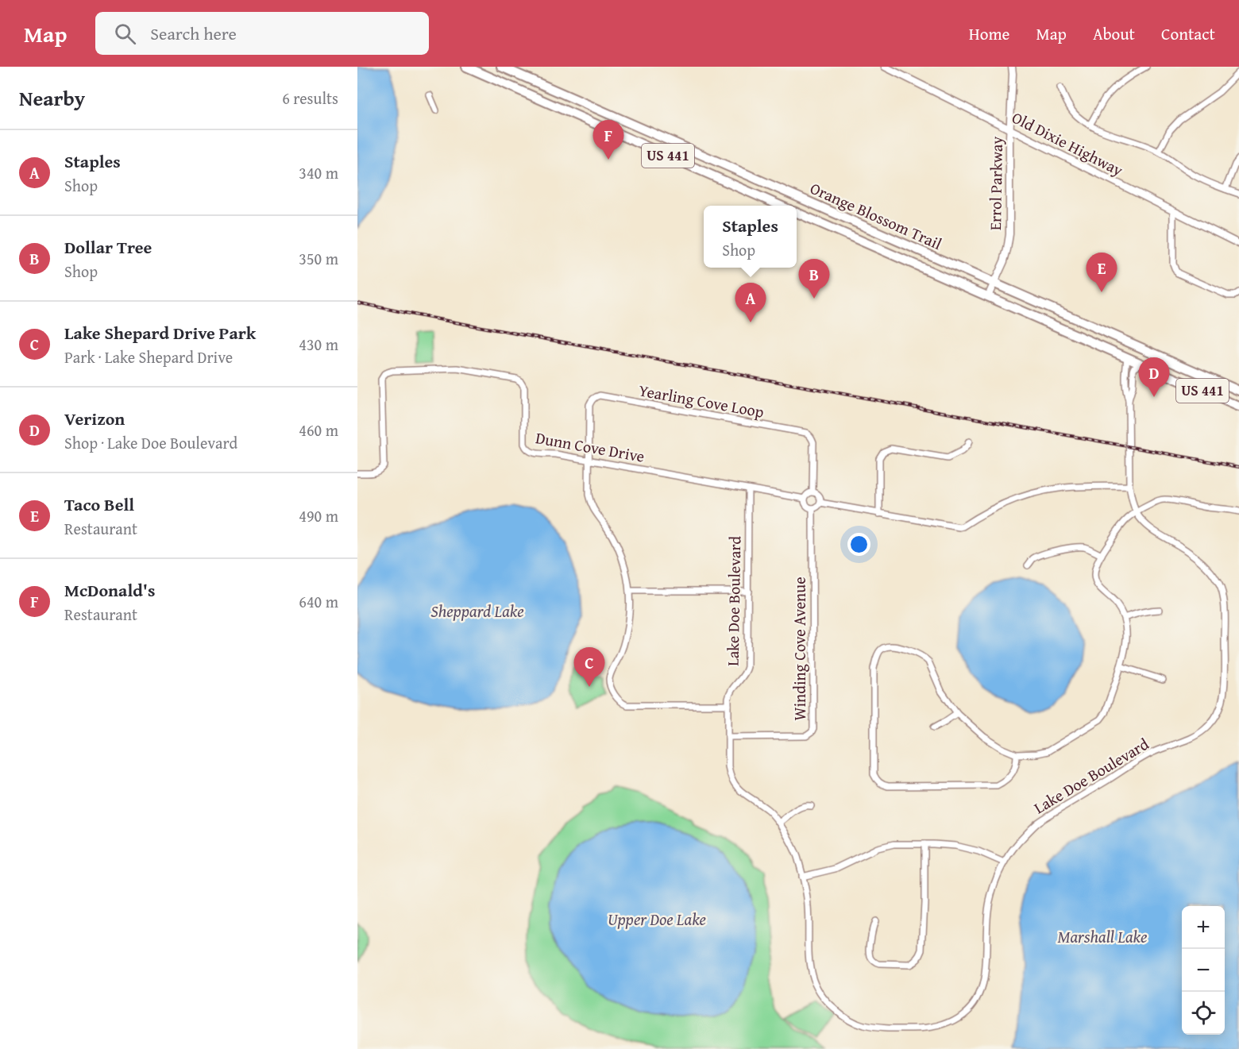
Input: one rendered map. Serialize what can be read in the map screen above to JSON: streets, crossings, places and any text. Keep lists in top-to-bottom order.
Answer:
{
  "streets": {
    "main road": ["US 441", "Orange Blossom Trail"],
    "street": [
      "Old Dixie Highway",
      "Errol Parkway",
      "Yearling Cove Loop",
      "Dunn Cove Drive",
      "Lake Doe Boulevard",
      "Winding Cove Avenue"
    ]
  },
  "crossings": [
    ["Old Dixie Highway", "Errol Parkway"],
    ["Errol Parkway", "Orange Blossom Trail"],
    ["Orange Blossom Trail", "Lake Doe Boulevard"],
    ["Yearling Cove Loop", "Dunn Cove Drive"],
    ["Yearling Cove Loop", "Winding Cove Avenue"],
    ["Dunn Cove Drive", "Lake Doe Boulevard"],
    ["Dunn Cove Drive", "Winding Cove Avenue"],
    ["Lake Doe Boulevard", "Winding Cove Avenue"]
  ],
  "water": ["Sheppard Lake", "Upper Doe Lake", "Marshall Lake"],
  "page": {
    "header": "Map",
    "search": "Search here",
    "nav": [
      "Home",
      "Map",
      "About",
      "Contact"
    ],
    "heading": ["Nearby", "6 results"],
    "pins": [
      "F",
      "E",
      "B",
      "A",
      "D",
      "C"
    ],
    "list": [
      {
        "mark": "A",
        "name": "Staples",
        "note": "Shop",
        "value": "340 m"
      },
      {
        "mark": "B",
        "name": "Dollar Tree",
        "note": "Shop",
        "value": "350 m"
      },
      {
        "mark": "C",
        "name": "Lake Shepard Drive Park",
        "note": "Park · Lake Shepard Drive",
        "value": "430 m"
      },
      {
        "mark": "D",
        "name": "Verizon",
        "note": "Shop · Lake Doe Boulevard",
        "value": "460 m"
      },
      {
        "mark": "E",
        "name": "Taco Bell",
        "note": "Restaurant",
        "value": "490 m"
      },
      {
        "mark": "F",
        "name": "McDonald's",
        "note": "Restaurant",
        "value": "640 m"
      }
    ],
    "popup": ["Staples", "Shop"],
    "map_buttons": ["+", "−"]
  }
}
